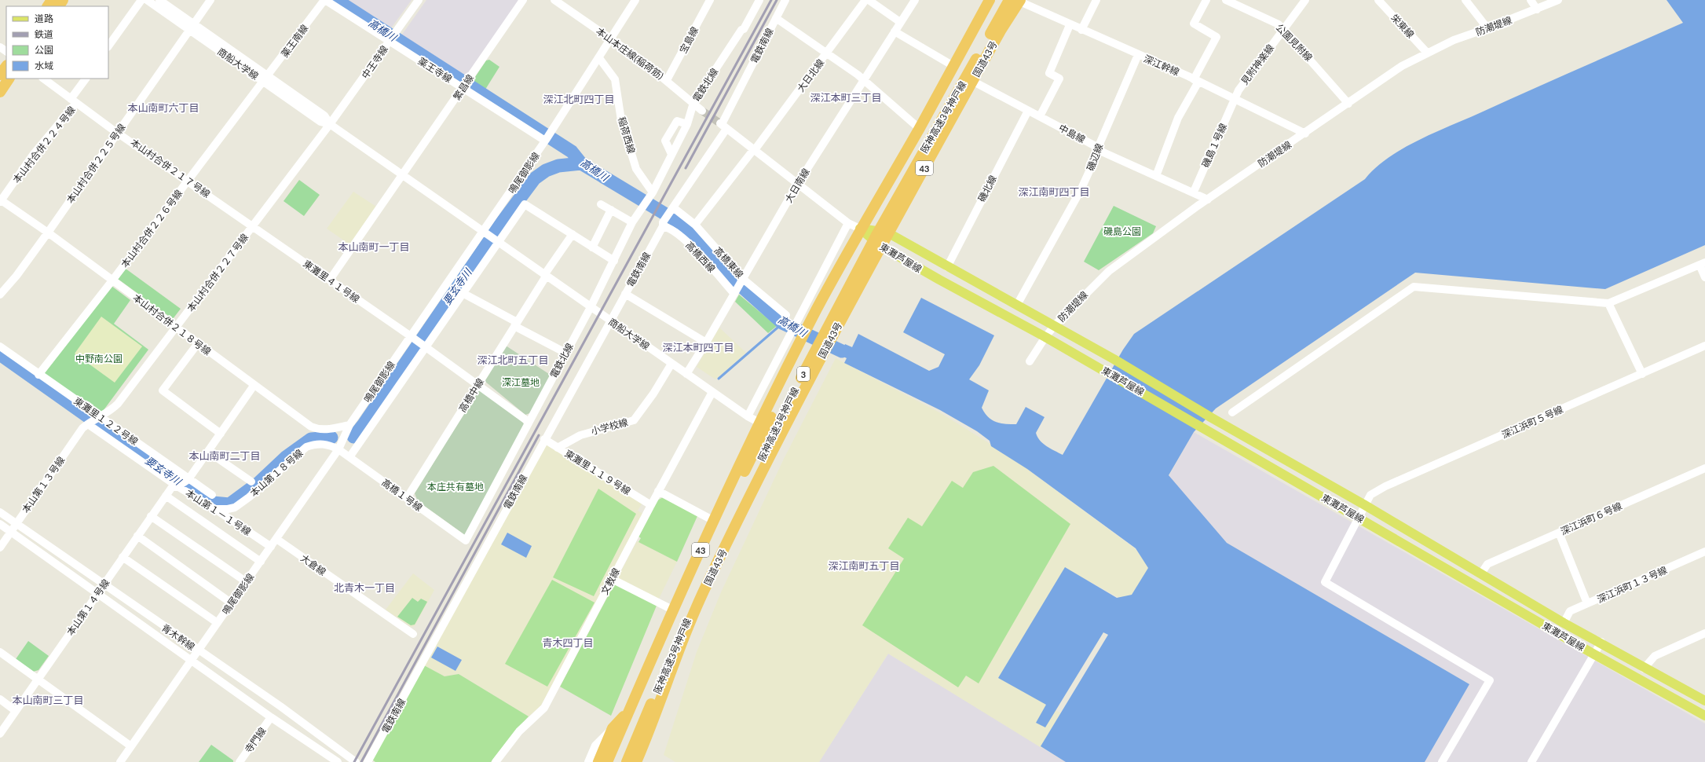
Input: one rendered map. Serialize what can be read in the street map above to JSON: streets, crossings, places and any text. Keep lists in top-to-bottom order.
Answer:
{
  "streets": {
    "highway": [
      "国道43号",
      "阪神高速3号神戸線",
      "43",
      "3"
    ],
    "main road": ["東灘芦屋線"],
    "street": [
      "栄東線",
      "防潮堤線",
      "宝島線",
      "薬王南線",
      "公園見附線",
      "電鉄南線",
      "本山本庄線(稲荷筋)",
      "中王寺線",
      "商船大学線",
      "見附神楽線",
      "深江幹線",
      "薬王寺線",
      "大日北線",
      "電鉄北線",
      "繁昌線",
      "中島線",
      "稲荷西線",
      "本山村合併２２４号線",
      "磯島１号線",
      "磯辺線",
      "本山村合併２２５号線",
      "本山村合併２１７号線",
      "鳴尾御影線",
      "大日南線",
      "磯北線",
      "本山村合併２２６号線",
      "高橋西線",
      "高橋東線",
      "本山村合併２２７号線",
      "東灘里４１号線",
      "本山村合併２１８号線",
      "高橋中線",
      "東灘里１２２号線",
      "深江浜町５号線",
      "小学校線",
      "東灘里１１９号線",
      "本山第１８号線",
      "本山第１３号線",
      "高橋１号線",
      "本山第１－１号線",
      "深江浜町６号線",
      "大倉線",
      "文教線",
      "深江浜町１３号線",
      "本山第１４号線",
      "青木幹線",
      "寺門線"
    ]
  },
  "crossings": [
    ["栄東線", "防潮堤線"],
    ["防潮堤線", "公園見附線"],
    ["防潮堤線", "深江幹線"],
    ["防潮堤線", "中島線"],
    ["防潮堤線", "東灘芦屋線"],
    ["宝島線", "本山本庄線(稲荷筋)"],
    ["薬王南線", "商船大学線"],
    ["薬王南線", "薬王寺線"],
    ["薬王南線", "本山村合併２２６号線"],
    ["公園見附線", "見附神楽線"],
    ["電鉄南線", "商船大学線"],
    ["電鉄南線", "高橋西線"],
    ["電鉄南線", "高橋東線"],
    ["電鉄南線", "東灘里１１９号線"],
    ["本山本庄線(稲荷筋)", "電鉄北線"],
    ["本山本庄線(稲荷筋)", "鳴尾御影線"],
    ["国道43号", "商船大学線"],
    ["国道43号", "深江幹線"],
    ["国道43号", "阪神高速3号神戸線"],
    ["国道43号", "中島線"],
    ["国道43号", "東灘芦屋線"],
    ["中王寺線", "商船大学線"],
    ["中王寺線", "薬王寺線"],
    ["中王寺線", "本山村合併２２７号線"],
    ["商船大学線", "電鉄北線"],
    ["商船大学線", "繁昌線"],
    ["商船大学線", "本山村合併２２５号線"],
    ["商船大学線", "43"],
    ["商船大学線", "鳴尾御影線"],
    ["商船大学線", "大日南線"],
    ["商船大学線", "本山村合併２２６号線"],
    ["商船大学線", "本山村合併２２７号線"],
    ["商船大学線", "高橋中線"],
    ["商船大学線", "小学校線"],
    ["商船大学線", "文教線"],
    ["見附神楽線", "深江幹線"],
    ["見附神楽線", "磯島１号線"],
    ["深江幹線", "阪神高速3号神戸線"],
    ["深江幹線", "磯島１号線"],
    ["深江幹線", "磯辺線"],
    ["薬王寺線", "繁昌線"],
    ["薬王寺線", "鳴尾御影線"],
    ["大日北線", "高橋東線"],
    ["電鉄北線", "稲荷西線"],
    ["電鉄北線", "東灘里４１号線"],
    ["電鉄北線", "高橋１号線"],
    ["繁昌線", "東灘里４１号線"],
    ["中島線", "磯島１号線"],
    ["中島線", "磯辺線"],
    ["中島線", "磯北線"],
    ["稲荷西線", "鳴尾御影線"],
    ["本山村合併２２４号線", "本山村合併２１７号線"],
    ["本山村合併２２４号線", "本山村合併２１８号線"],
    ["磯辺線", "東灘芦屋線"],
    ["本山村合併２２５号線", "本山村合併２１７号線"],
    ["本山村合併２２５号線", "本山村合併２１８号線"],
    ["本山村合併２１７号線", "本山村合併２２６号線"],
    ["本山村合併２１７号線", "本山村合併２２７号線"],
    ["本山村合併２１７号線", "東灘里４１号線"],
    ["43", "東灘芦屋線"],
    ["鳴尾御影線", "東灘里４１号線"],
    ["鳴尾御影線", "本山村合併２１８号線"],
    ["鳴尾御影線", "高橋中線"],
    ["鳴尾御影線", "本山第１８号線"],
    ["鳴尾御影線", "高橋１号線"],
    ["鳴尾御影線", "本山第１－１号線"],
    ["鳴尾御影線", "大倉線"],
    ["鳴尾御影線", "青木幹線"],
    ["大日南線", "高橋西線"],
    ["大日南線", "高橋東線"],
    ["磯北線", "東灘芦屋線"],
    ["本山村合併２２６号線", "本山村合併２１８号線"],
    ["本山村合併２２６号線", "東灘里１２２号線"],
    ["東灘芦屋線", "深江浜町５号線"],
    ["東灘芦屋線", "深江浜町６号線"],
    ["東灘芦屋線", "深江浜町１３号線"],
    ["本山村合併２２７号線", "東灘里４１号線"],
    ["本山村合併２２７号線", "本山村合併２１８号線"],
    ["本山村合併２２７号線", "東灘里１２２号線"],
    ["本山村合併２２７号線", "本山第１３号線"],
    ["東灘里４１号線", "高橋中線"],
    ["本山村合併２１８号線", "本山第１４号線"],
    ["高橋中線", "高橋１号線"],
    ["東灘里１２２号線", "本山第１３号線"],
    ["東灘里１２２号線", "本山第１４号線"],
    ["小学校線", "東灘里１１９号線"],
    ["東灘里１１９号線", "文教線"],
    ["本山第１８号線", "高橋１号線"],
    ["本山第１８号線", "本山第１－１号線"],
    ["本山第１３号線", "本山第１－１号線"],
    ["本山第１３号線", "青木幹線"],
    ["本山第１－１号線", "本山第１４号線"],
    ["本山第１４号線", "青木幹線"],
    ["青木幹線", "寺門線"]
  ],
  "districts": [
    "深江本町三丁目",
    "深江北町四丁目",
    "本山南町六丁目",
    "深江南町四丁目",
    "本山南町一丁目",
    "深江本町四丁目",
    "深江北町五丁目",
    "本山南町二丁目",
    "深江南町五丁目",
    "北青木一丁目",
    "青木四丁目",
    "本山南町三丁目"
  ],
  "water": ["高橋川", "要玄寺川"],
  "parks": [
    "磯島公園",
    "中野南公園",
    "深江墓地",
    "本庄共有墓地"
  ],
  "legend": [
    "道路",
    "鉄道",
    "公園",
    "水域"
  ]
}
